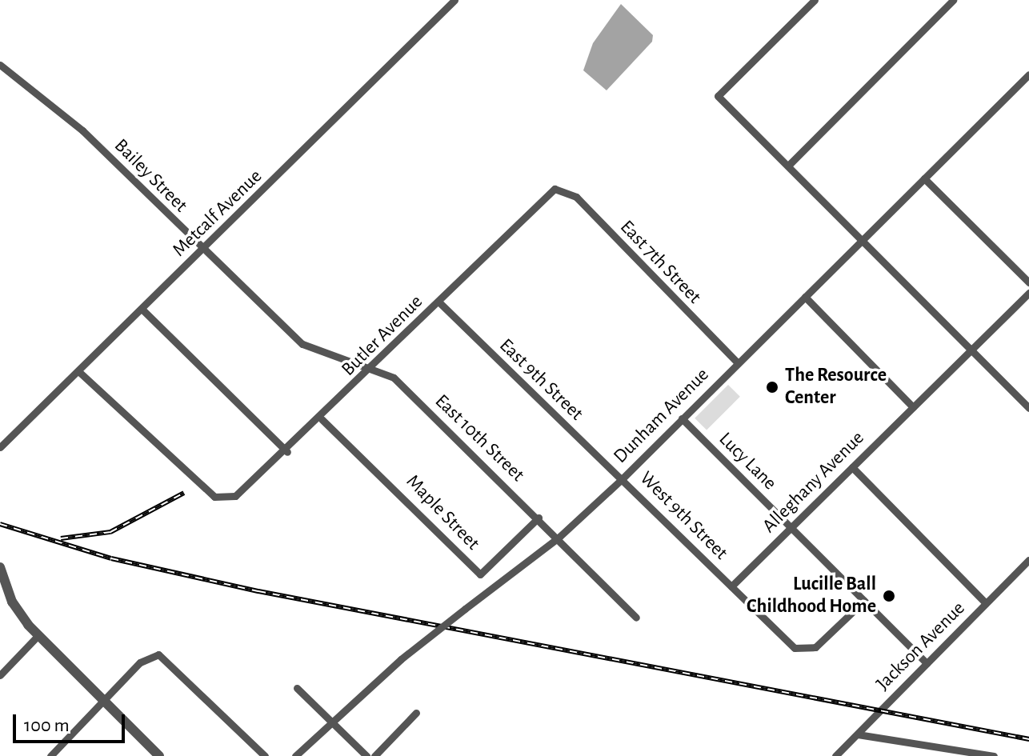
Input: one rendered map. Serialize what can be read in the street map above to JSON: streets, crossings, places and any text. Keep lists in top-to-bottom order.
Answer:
{
  "streets": {
    "street": [
      "Bailey Street",
      "Metcalf Avenue",
      "East 7th Street",
      "Butler Avenue",
      "East 9th Street",
      "Dunham Avenue",
      "East 10th Street",
      "Lucy Lane",
      "Alleghany Avenue",
      "Maple Street",
      "West 9th Street",
      "Jackson Avenue"
    ]
  },
  "crossings": [
    ["Bailey Street", "Metcalf Avenue"],
    ["Bailey Street", "Butler Avenue"],
    ["Bailey Street", "East 10th Street"],
    ["Metcalf Avenue", "Butler Avenue"],
    ["East 7th Street", "Butler Avenue"],
    ["East 7th Street", "Dunham Avenue"],
    ["Butler Avenue", "East 9th Street"],
    ["Butler Avenue", "East 10th Street"],
    ["Butler Avenue", "Maple Street"],
    ["East 9th Street", "Dunham Avenue"],
    ["East 9th Street", "West 9th Street"],
    ["Dunham Avenue", "East 10th Street"],
    ["Dunham Avenue", "Lucy Lane"],
    ["Dunham Avenue", "West 9th Street"],
    ["East 10th Street", "Maple Street"],
    ["Lucy Lane", "Alleghany Avenue"],
    ["Lucy Lane", "West 9th Street"],
    ["Lucy Lane", "Jackson Avenue"],
    ["Alleghany Avenue", "West 9th Street"]
  ],
  "places": ["The Resource Center", "Lucille Ball Childhood Home"],
  "scale_bar": "100 m"
}
